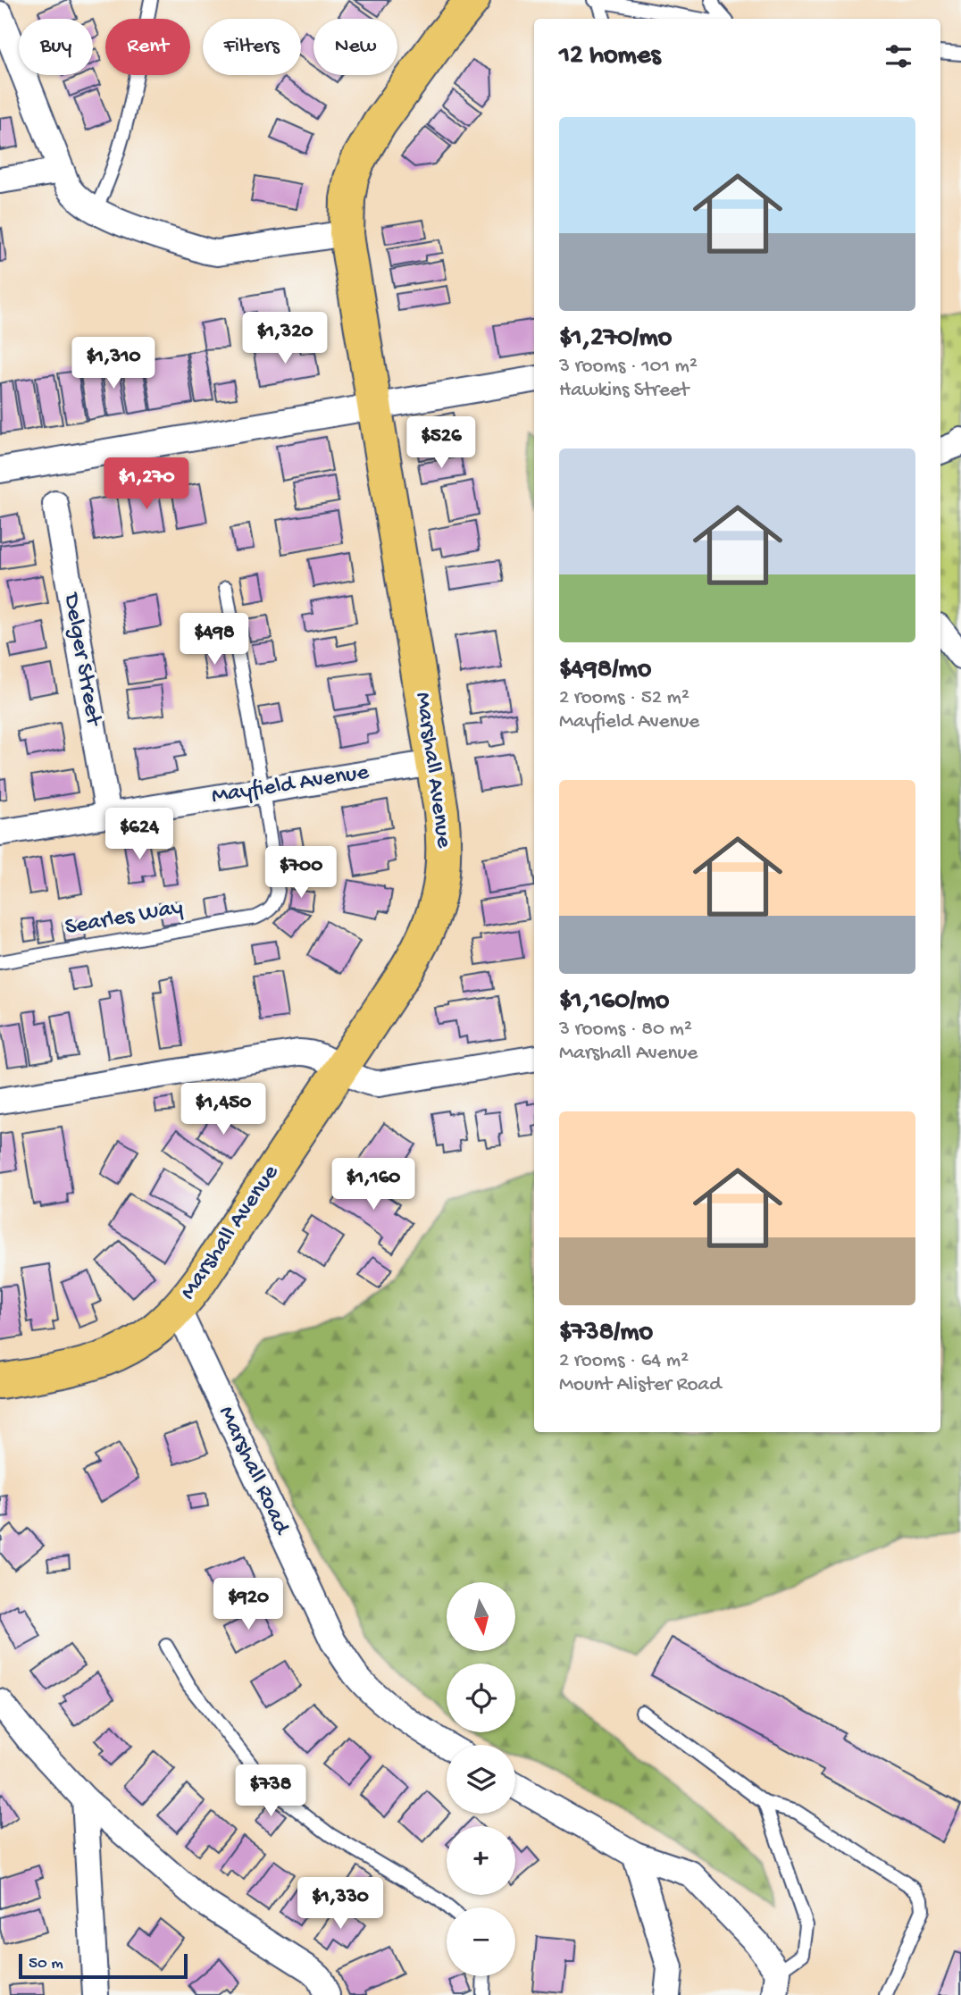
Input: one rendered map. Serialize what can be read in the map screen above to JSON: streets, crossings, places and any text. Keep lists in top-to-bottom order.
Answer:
{
  "streets": {
    "main road": ["Marshall Avenue"],
    "street": ["Delger Street", "Mayfield Avenue", "Marshall Road"],
    "lane": ["Searles Way"]
  },
  "crossings": [
    ["Delger Street", "Mayfield Avenue"],
    ["Marshall Avenue", "Mayfield Avenue"],
    ["Marshall Avenue", "Marshall Road"],
    ["Mayfield Avenue", "Searles Way"]
  ],
  "scale_bar": "50 m",
  "north": "bottom",
  "page": {
    "chip": [
      "Buy",
      "Rent",
      "Filters",
      "New"
    ],
    "heading": "12 homes",
    "list": [
      {
        "name": "$1,270/mo",
        "note": "3 rooms · 101 m² · Hawkins Street"
      },
      {
        "name": "$498/mo",
        "note": "2 rooms · 52 m² · Mayfield Avenue"
      },
      {
        "name": "$1,160/mo",
        "note": "3 rooms · 80 m² · Marshall Avenue"
      },
      {
        "name": "$738/mo",
        "note": "2 rooms · 64 m² · Mount Alister Road"
      }
    ],
    "price": [
      "$1,320",
      "$1,310",
      "$526",
      "$1,270",
      "$498",
      "$624",
      "$700",
      "$1,450",
      "$1,160",
      "$920",
      "$738",
      "$1,330"
    ],
    "map_buttons": ["+", "−"],
    "scale": "50 m"
  }
}
